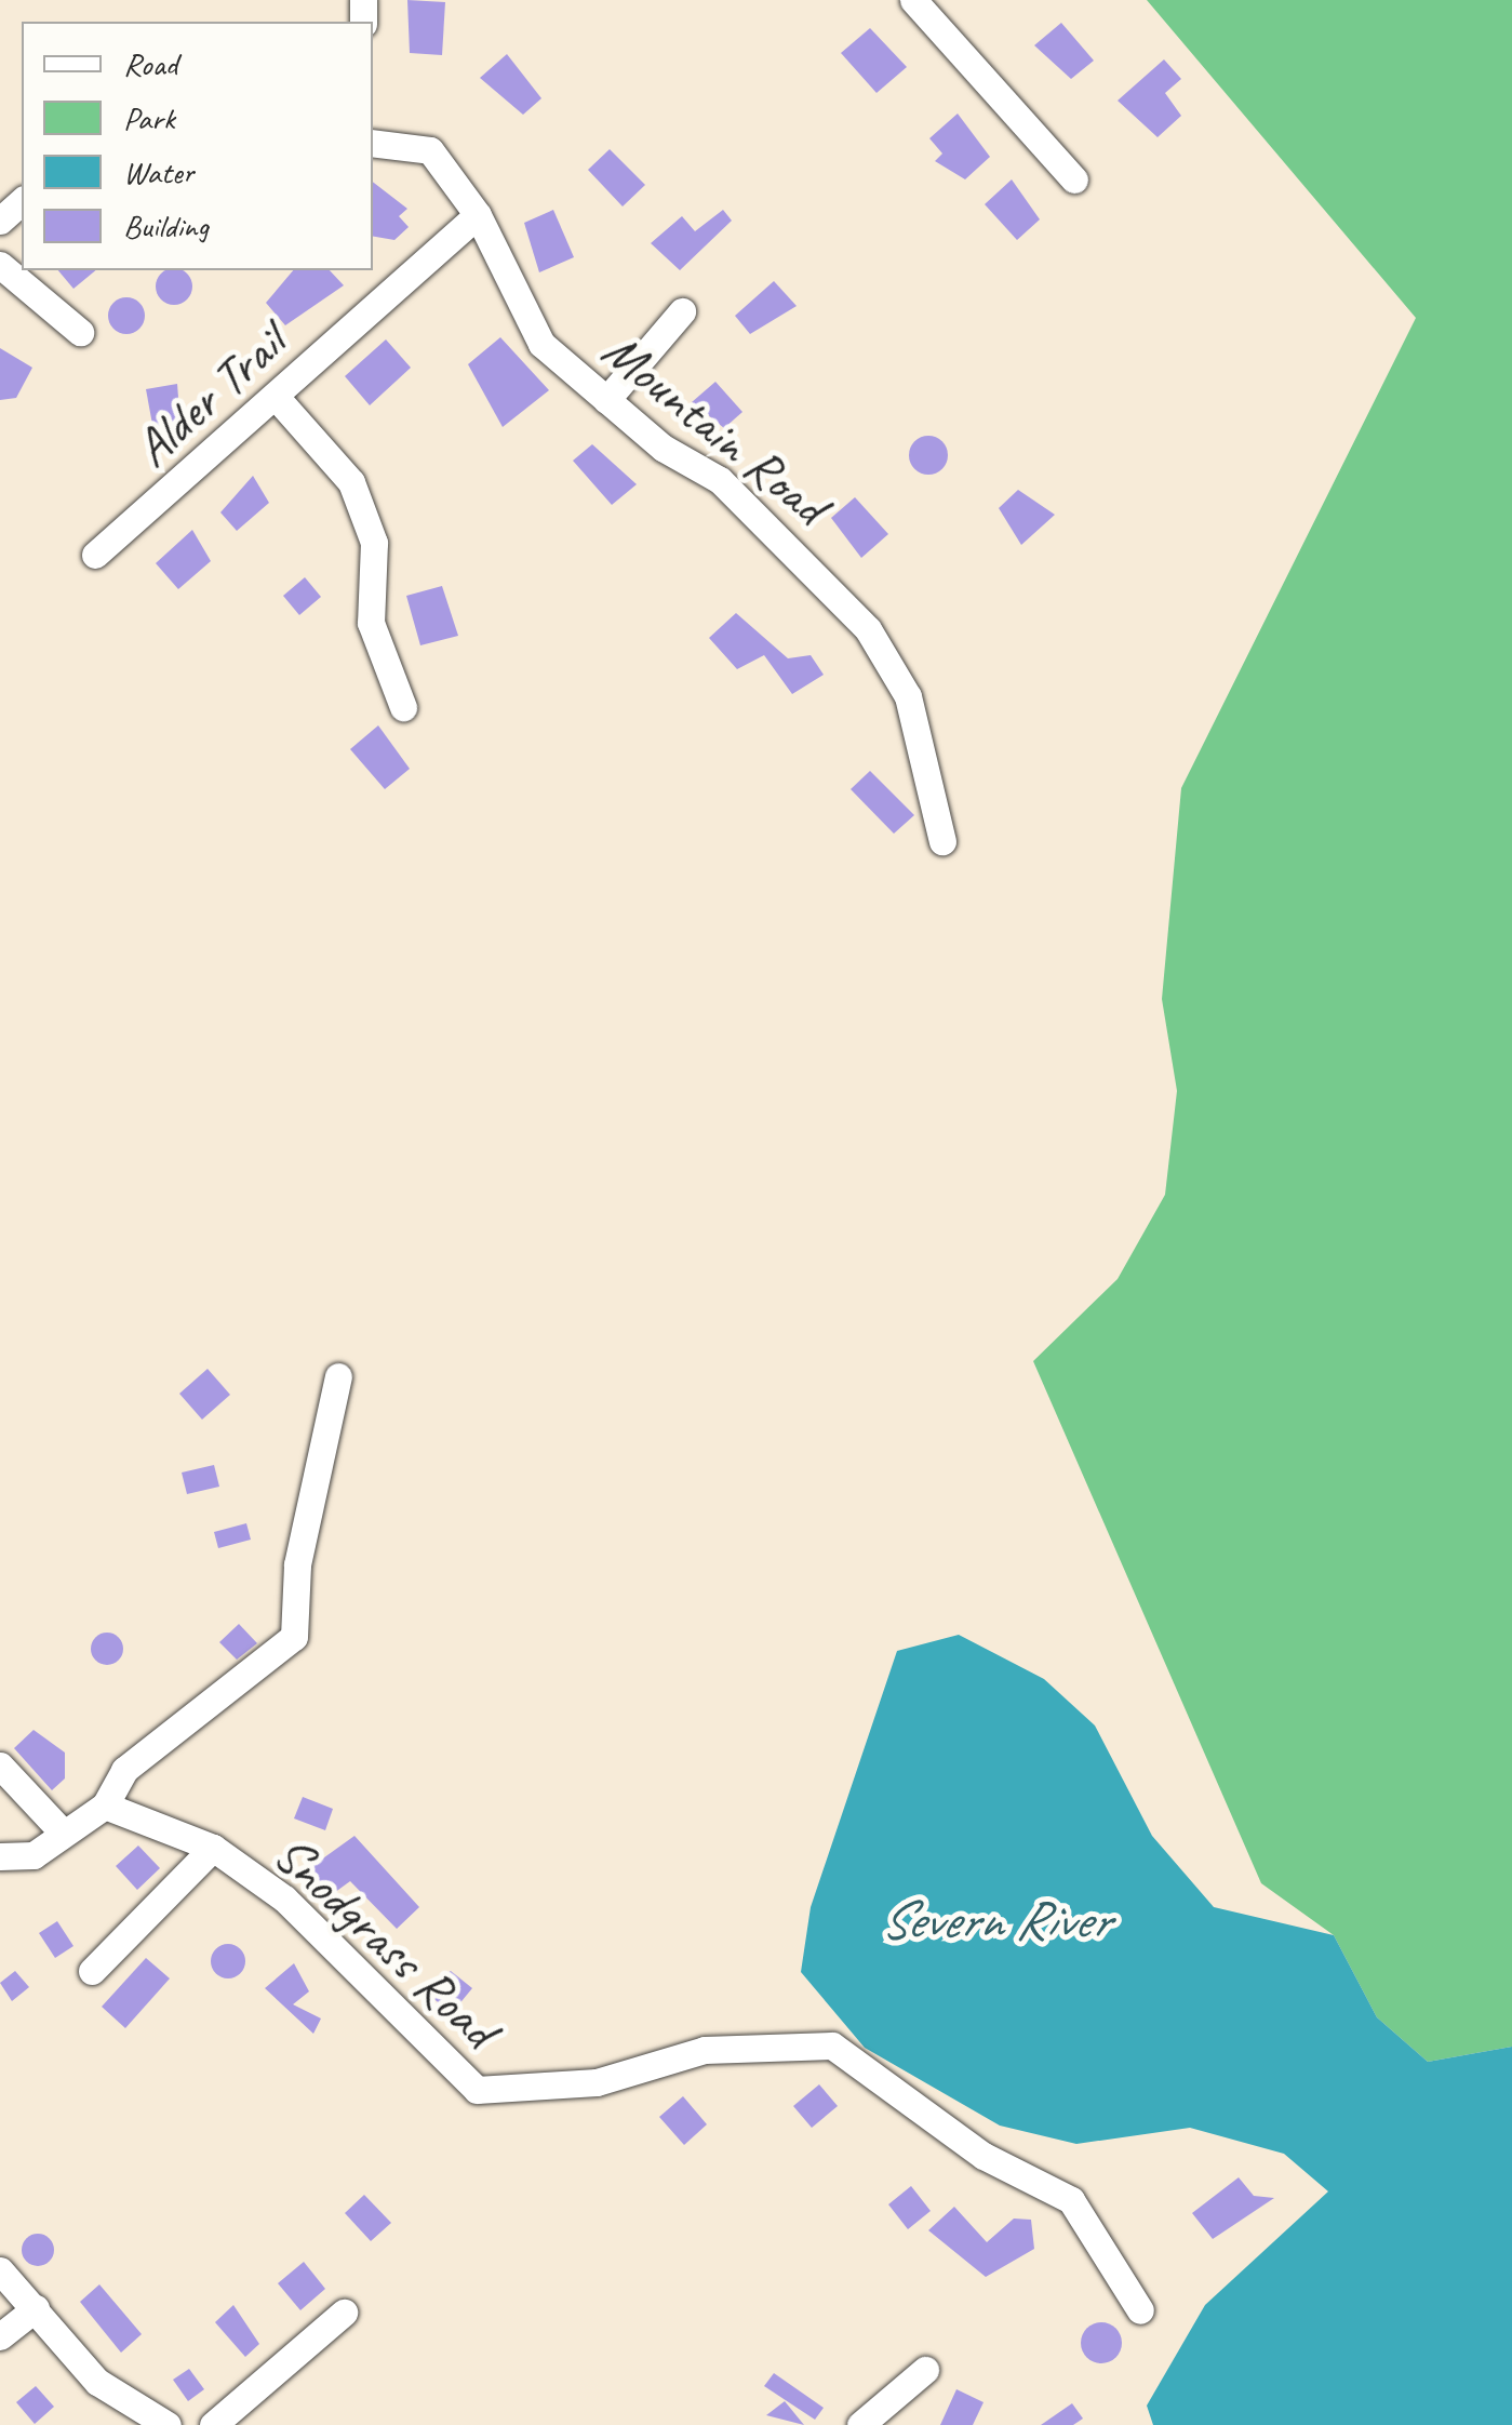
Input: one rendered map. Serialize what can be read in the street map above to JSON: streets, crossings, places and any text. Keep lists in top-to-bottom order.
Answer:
{
  "streets": {
    "street": ["Alder Trail", "Mountain Road", "Snodgrass Road"]
  },
  "crossings": [
    ["Alder Trail", "Mountain Road"]
  ],
  "water": ["Severn River"],
  "legend": [
    "Road",
    "Park",
    "Water",
    "Building"
  ]
}
